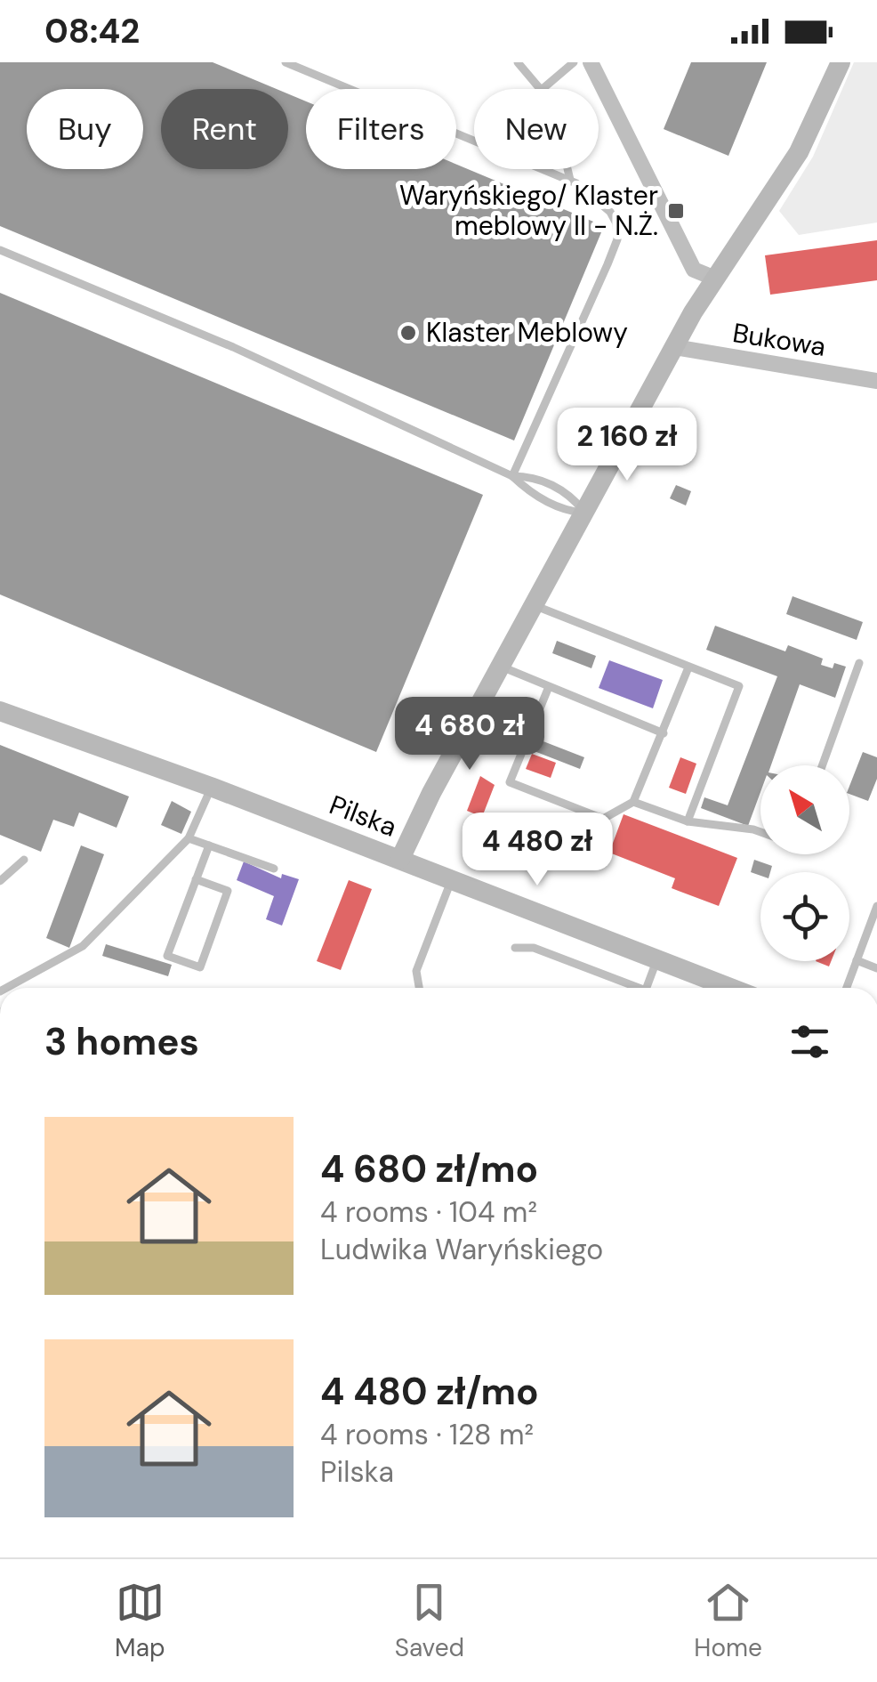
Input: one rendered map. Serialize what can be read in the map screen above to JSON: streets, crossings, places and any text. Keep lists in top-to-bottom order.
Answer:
{
  "streets": {
    "street": ["Bukowa", "Pilska"]
  },
  "places": {
    "transit": ["Waryńskiego/ Klaster meblowy II - N.Ż."],
    "other": ["Klaster Meblowy"]
  },
  "north": "top left",
  "page": {
    "status": "08:42",
    "chip": [
      "Buy",
      "Rent",
      "Filters",
      "New"
    ],
    "price": ["2 160 zł", "4 680 zł", "4 480 zł"],
    "heading": "3 homes",
    "list": [
      {
        "name": "4 680 zł/mo",
        "note": "4 rooms · 104 m² · Ludwika Waryńskiego"
      },
      {
        "name": "4 480 zł/mo",
        "note": "4 rooms · 128 m² · Pilska"
      }
    ],
    "tabs": ["Map", "Saved", "Home"]
  }
}
